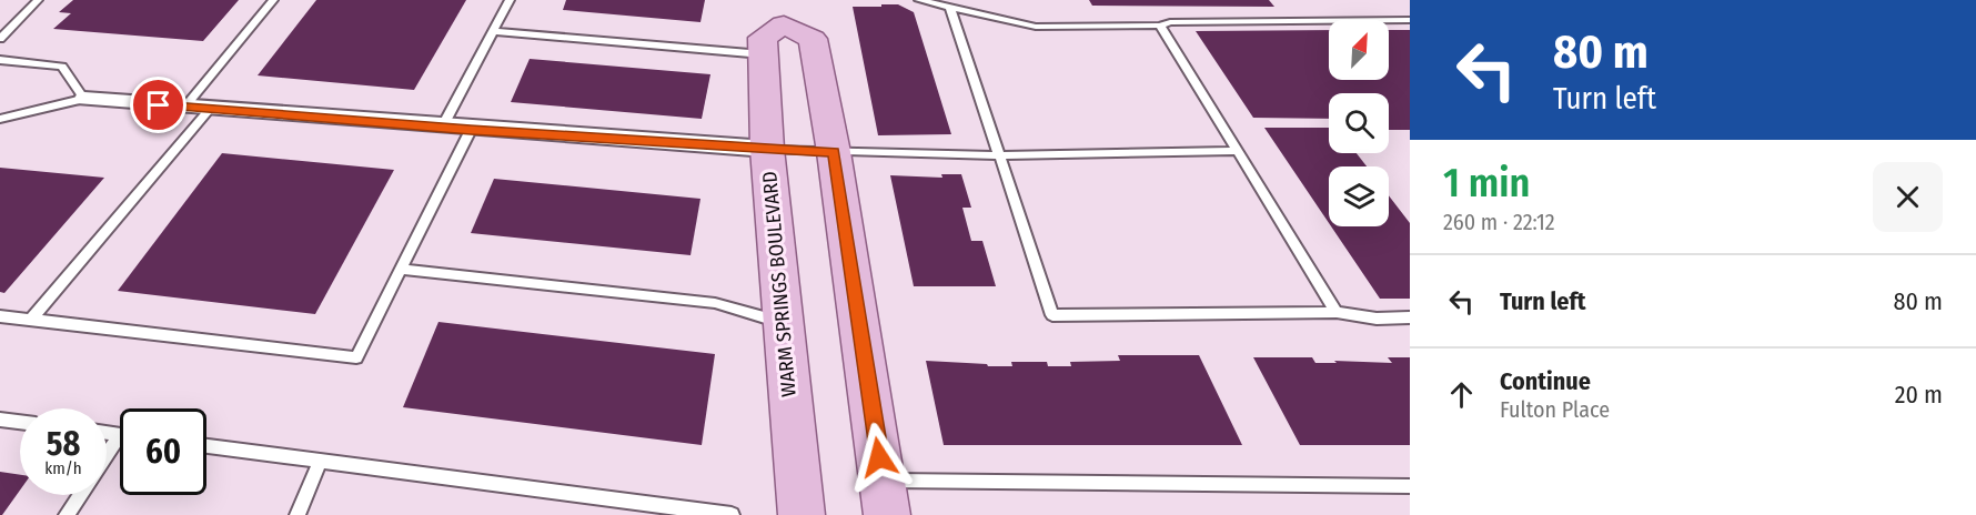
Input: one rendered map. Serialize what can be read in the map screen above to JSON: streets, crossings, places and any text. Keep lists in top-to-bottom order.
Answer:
{
  "streets": {
    "main road": ["WARM SPRINGS BOULEVARD"]
  },
  "north": "top right",
  "page": {
    "turn": ["80 m", "Turn left"],
    "heading": ["1 min", "260 m · 22:12"],
    "list": [
      {
        "name": "Turn left",
        "value": "80 m"
      },
      {
        "name": "Continue",
        "note": "Fulton Place",
        "value": "20 m"
      }
    ],
    "speed": "58 km/h",
    "limit": "60"
  }
}
